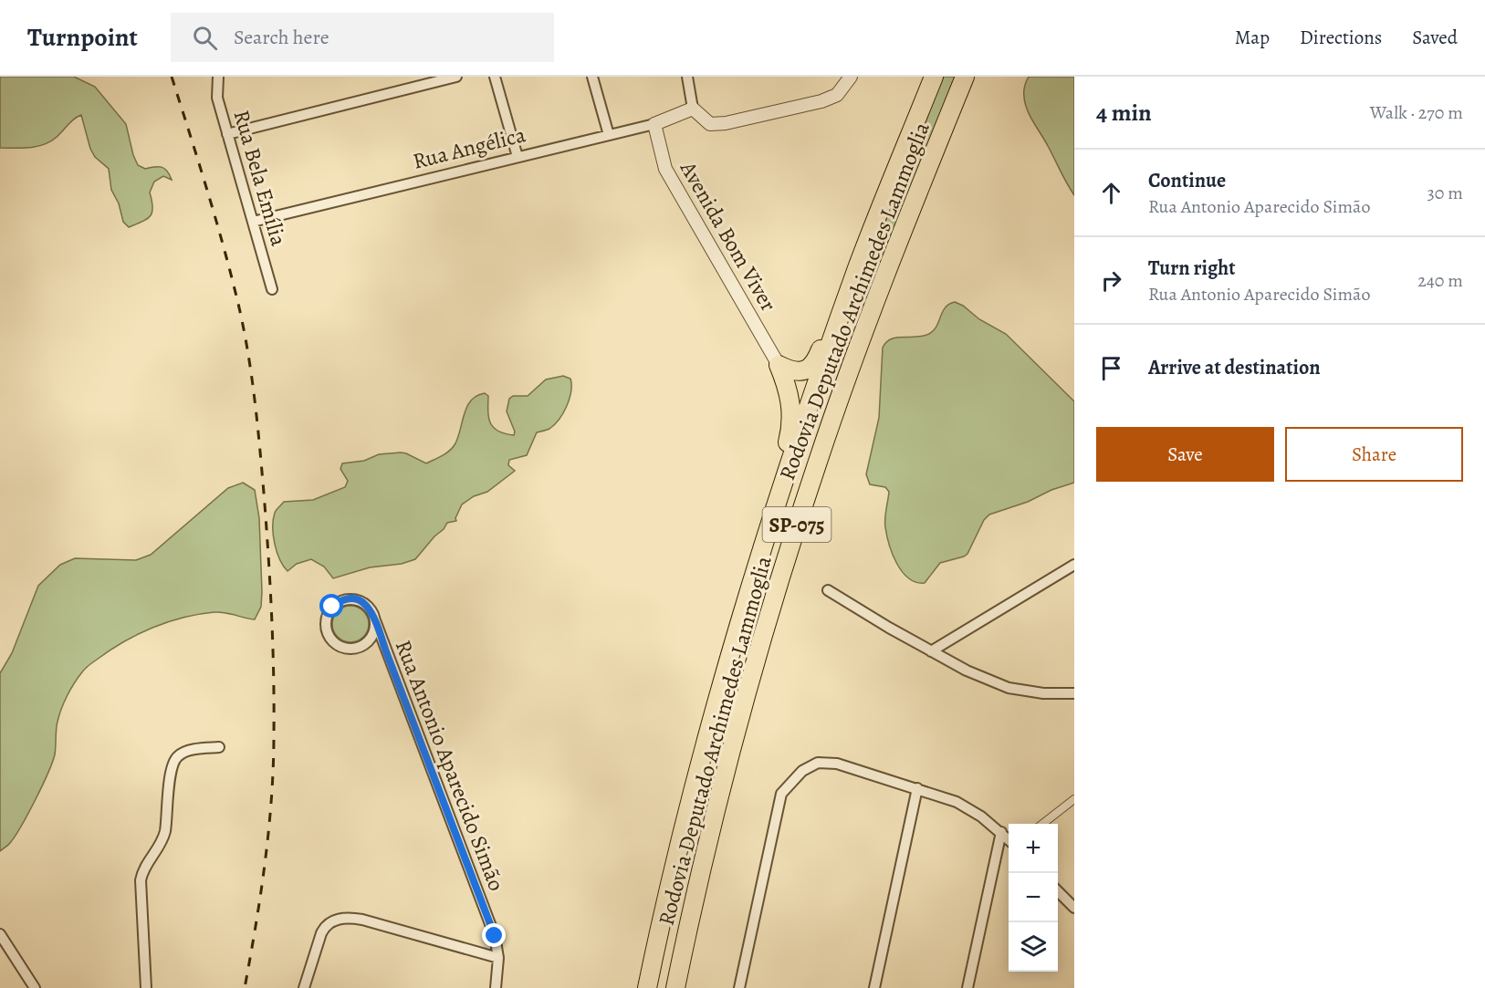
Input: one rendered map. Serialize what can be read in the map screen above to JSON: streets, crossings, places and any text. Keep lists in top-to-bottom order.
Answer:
{
  "streets": {
    "highway": ["Rodovia Deputado Archimedes Lammoglia", "SP-075"],
    "street": [
      "Rua Angélica",
      "Rua Bela Emília",
      "Avenida Bom Viver",
      "Rua Antonio Aparecido Simão"
    ]
  },
  "crossings": [
    ["Rua Angélica", "Rua Bela Emília"],
    ["Rua Angélica", "Avenida Bom Viver"]
  ],
  "page": {
    "header": "Turnpoint",
    "search": "Search here",
    "nav": ["Map", "Directions", "Saved"],
    "heading": ["4 min", "Walk · 270 m"],
    "list": [
      ["Continue", "Rua Antonio Aparecido Simão", "30 m"],
      ["Turn right", "Rua Antonio Aparecido Simão", "240 m"],
      "Arrive at destination"
    ],
    "buttons": ["Save", "Share"],
    "map_buttons": ["+", "−"]
  }
}
